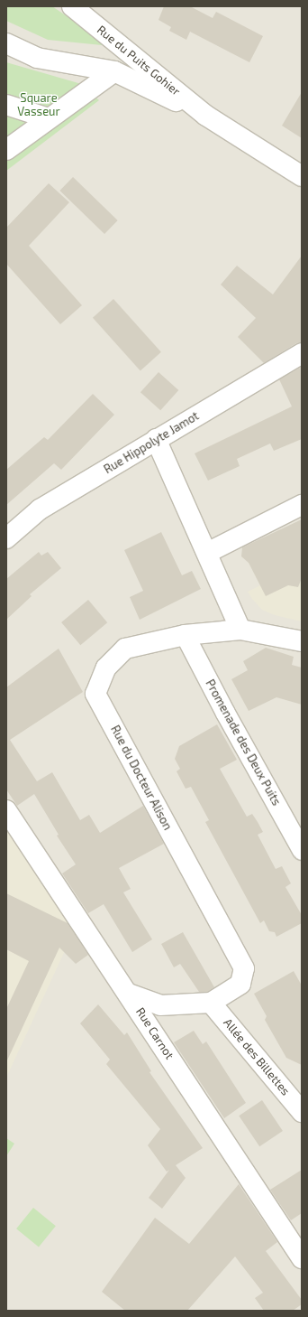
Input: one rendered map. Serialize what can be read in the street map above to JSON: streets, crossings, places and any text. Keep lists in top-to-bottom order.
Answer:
{
  "streets": {
    "street": [
      "Rue du Puits Gohier",
      "Rue Hippolyte Jamot",
      "Promenade des Deux Puits",
      "Rue du Docteur Alison",
      "Rue Carnot",
      "Allée des Billettes"
    ]
  },
  "crossings": [
    ["Promenade des Deux Puits", "Rue du Docteur Alison"],
    ["Rue du Docteur Alison", "Allée des Billettes"]
  ],
  "parks": ["Square Vasseur"]
}
